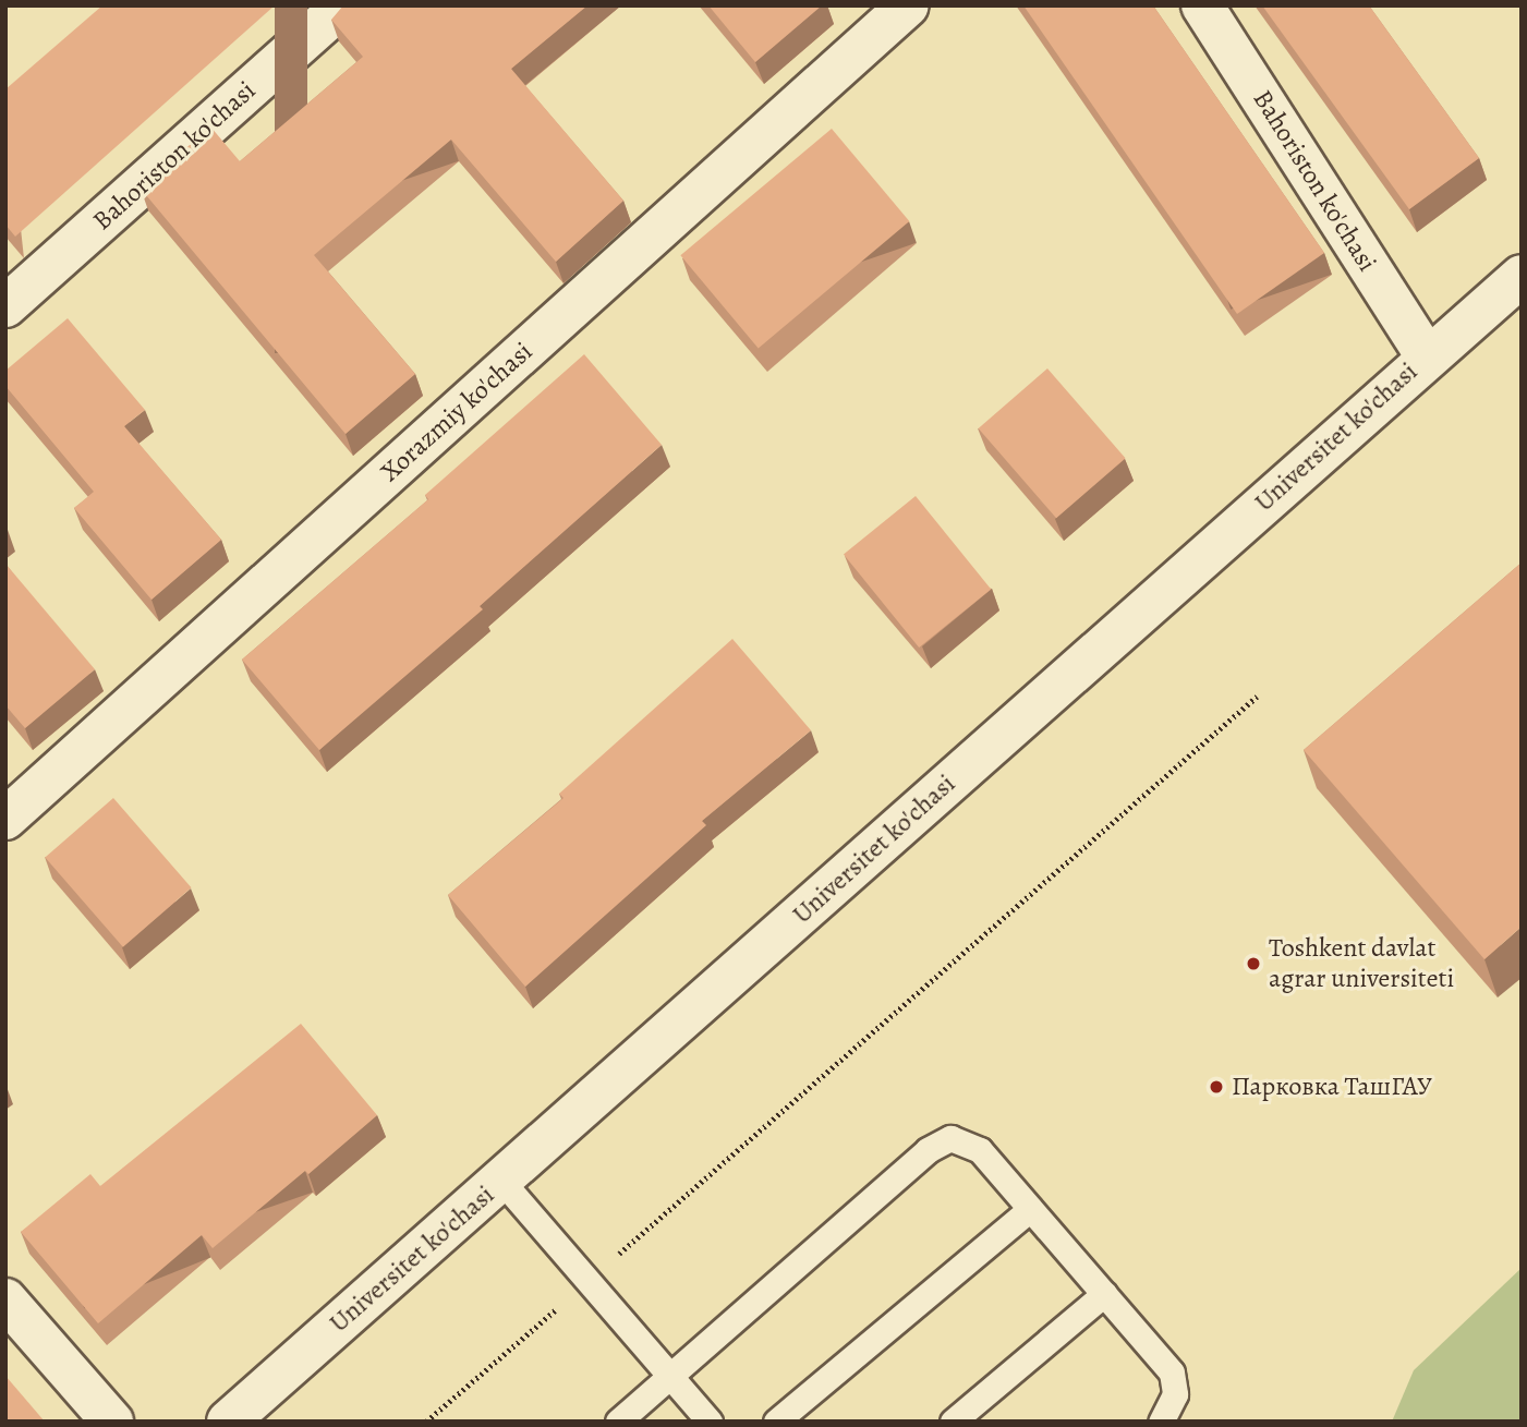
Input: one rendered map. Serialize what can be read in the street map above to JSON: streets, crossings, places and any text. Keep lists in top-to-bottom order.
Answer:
{
  "streets": {
    "street": ["Bahoriston ko'chasi", "Xorazmiy ko'chasi", "Universitet ko'chasi"]
  },
  "crossings": [
    ["Bahoriston ko'chasi", "Universitet ko'chasi"]
  ],
  "places": ["Toshkent davlat agrar universiteti", "Парковка ТашГАУ"]
}
